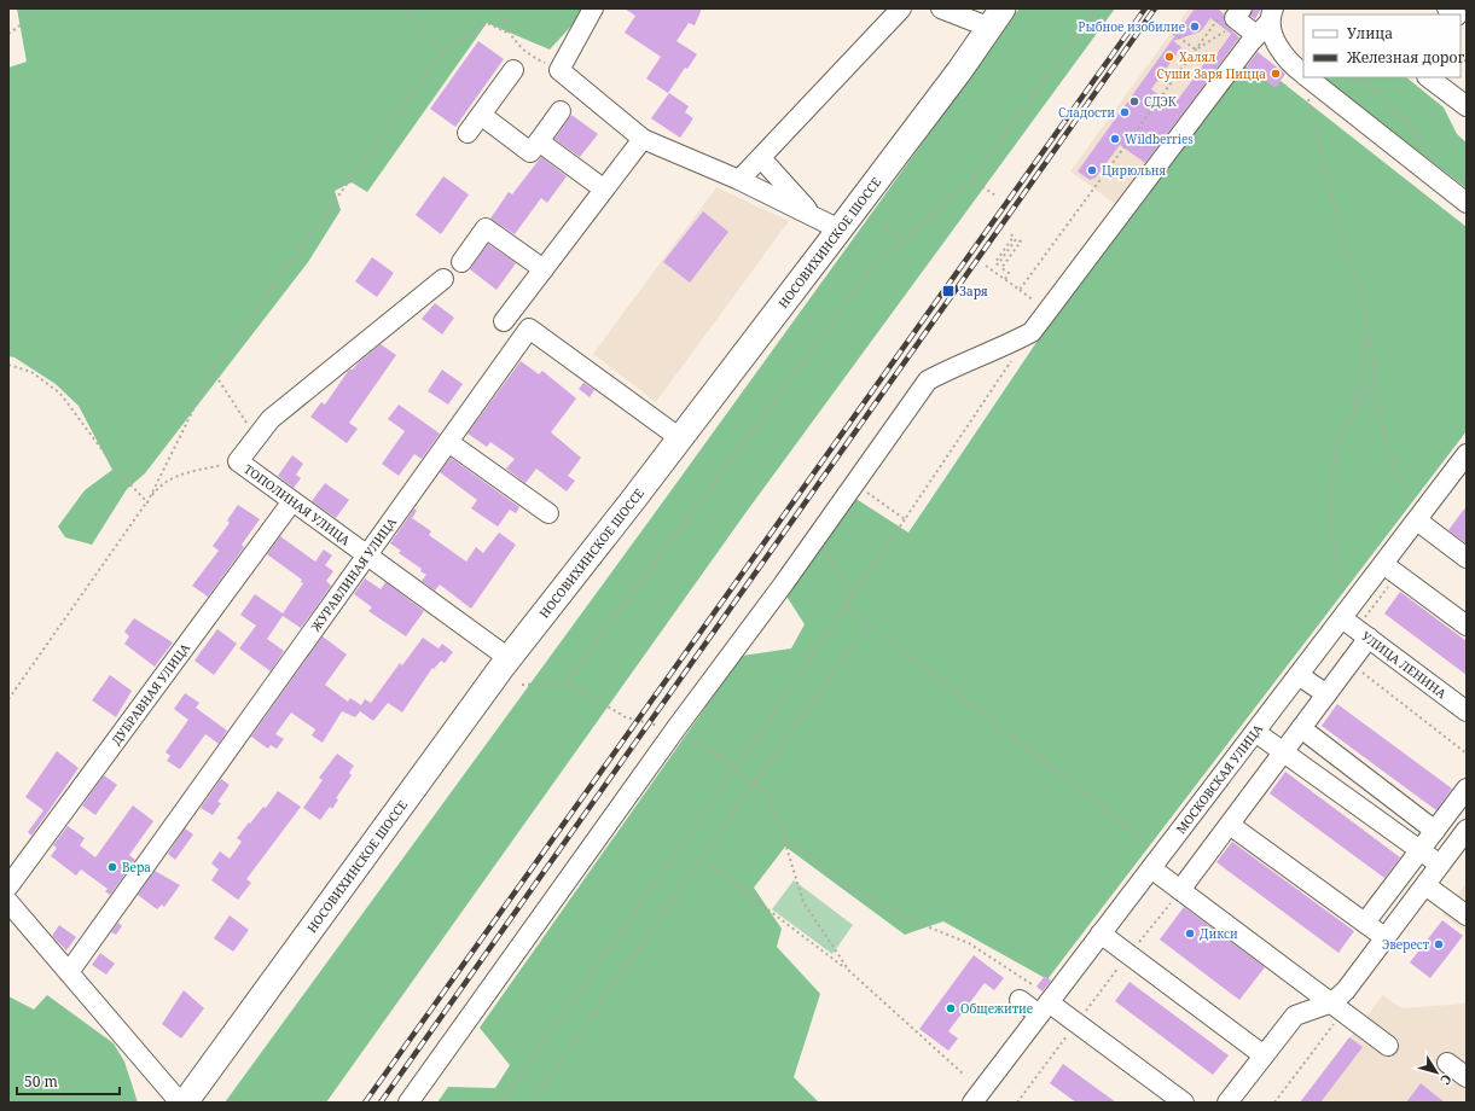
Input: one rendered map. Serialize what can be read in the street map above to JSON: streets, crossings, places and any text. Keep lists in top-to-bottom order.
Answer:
{
  "streets": {
    "main road": ["НОСОВИХИНСКОЕ ШОССЕ"],
    "street": [
      "ТОПОЛИНАЯ УЛИЦА",
      "ЖУРАВЛИНАЯ УЛИЦА",
      "УЛИЦА ЛЕНИНА",
      "ДУБРАВНАЯ УЛИЦА",
      "МОСКОВСКАЯ УЛИЦА"
    ]
  },
  "crossings": [
    ["НОСОВИХИНСКОЕ ШОССЕ", "ТОПОЛИНАЯ УЛИЦА"],
    ["НОСОВИХИНСКОЕ ШОССЕ", "ЖУРАВЛИНАЯ УЛИЦА"],
    ["ТОПОЛИНАЯ УЛИЦА", "ЖУРАВЛИНАЯ УЛИЦА"],
    ["ТОПОЛИНАЯ УЛИЦА", "ДУБРАВНАЯ УЛИЦА"],
    ["УЛИЦА ЛЕНИНА", "МОСКОВСКАЯ УЛИЦА"]
  ],
  "places": {
    "other": [
      "Рыбное изобилие",
      "Халял",
      "Суши Заря Пицца",
      "СДЭК",
      "Сладости",
      "Wildberries",
      "Цирюльня",
      "Вера",
      "Дикси",
      "Эверест",
      "Общежитие"
    ],
    "transit": ["Заря"]
  },
  "legend": ["Улица", "Железная дорога"],
  "scale_bar": "50 m",
  "north": "bottom right"
}
